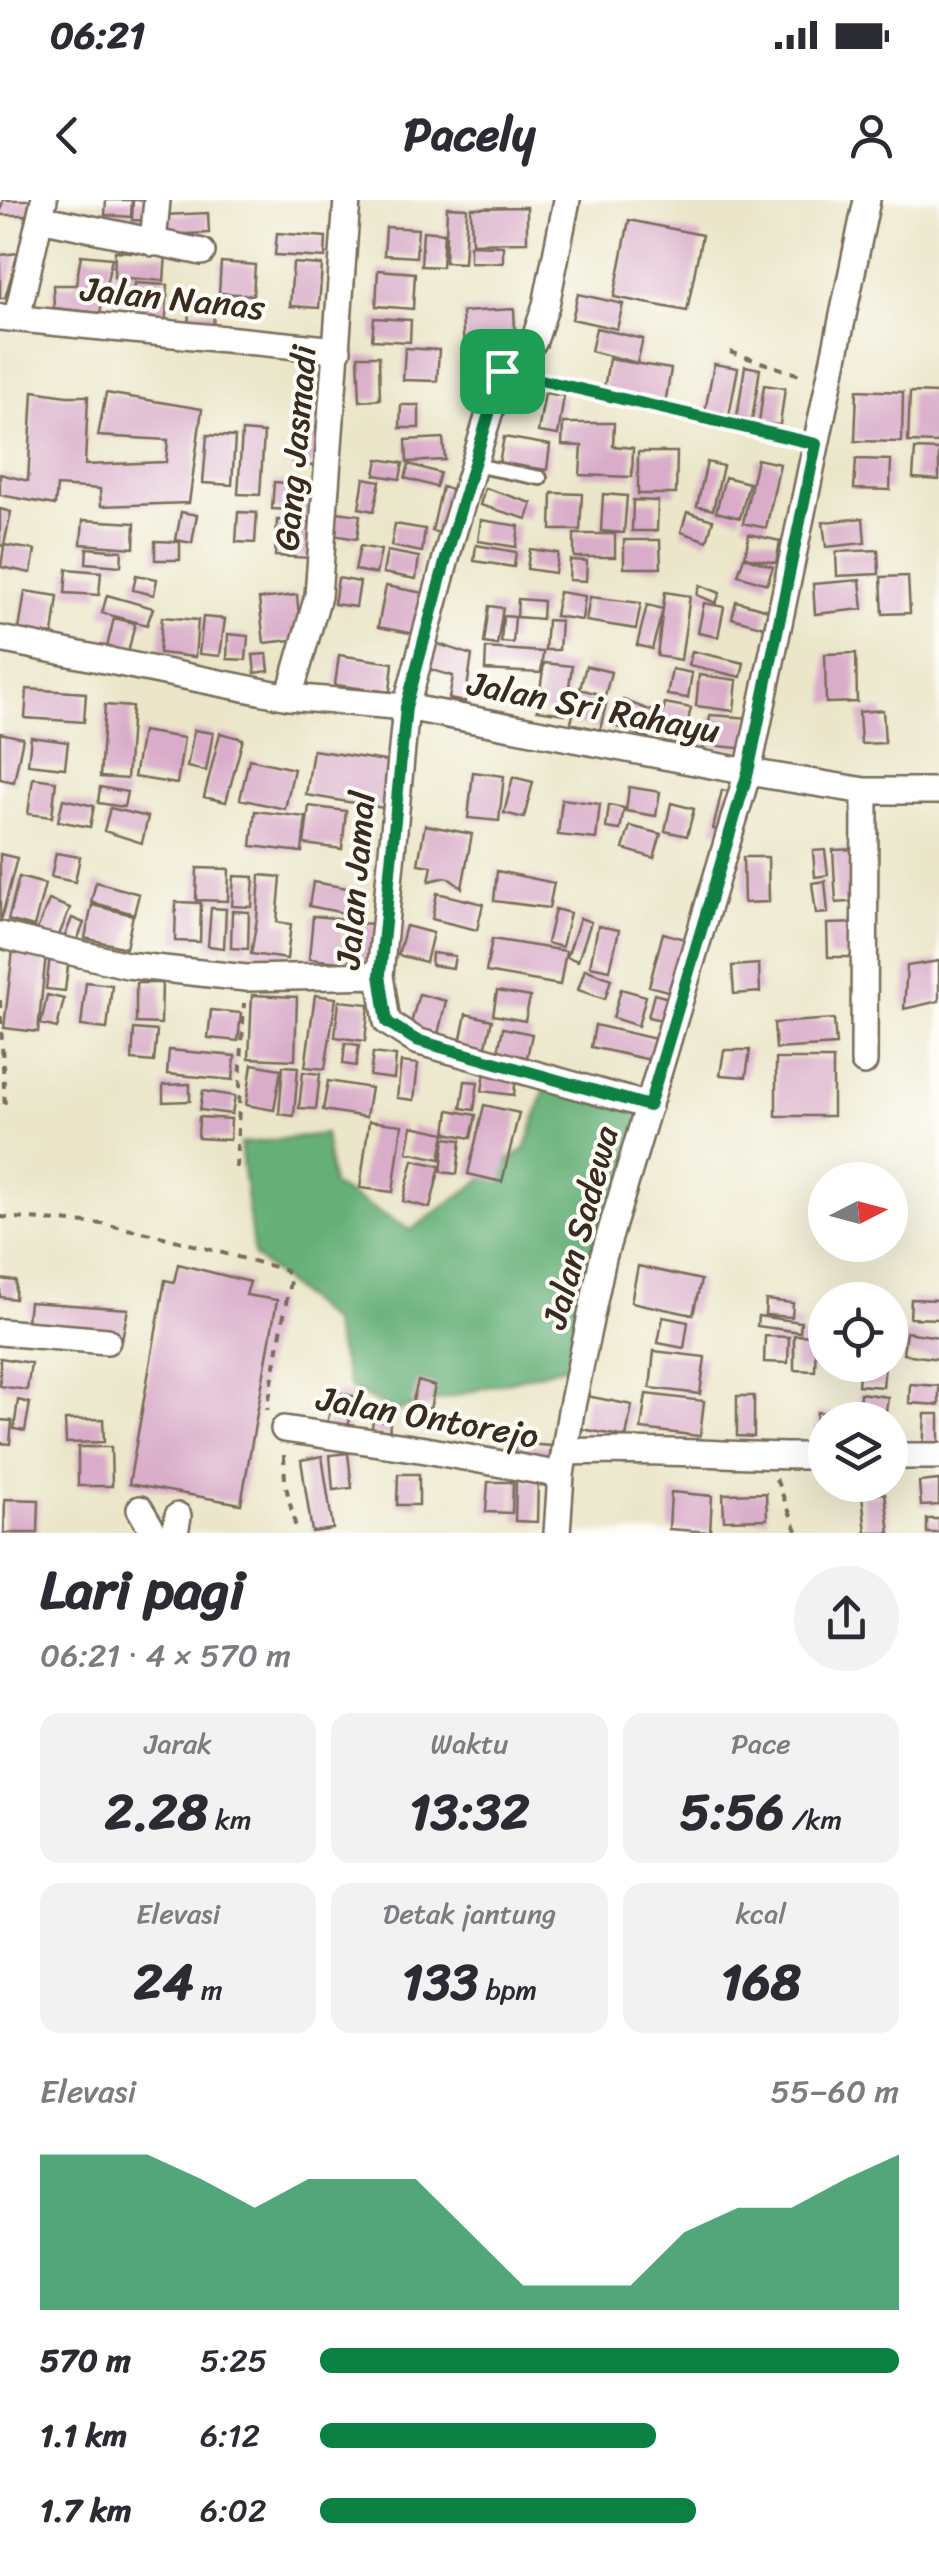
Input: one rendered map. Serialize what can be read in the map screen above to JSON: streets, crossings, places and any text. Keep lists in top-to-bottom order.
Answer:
{
  "streets": {
    "street": [
      "Jalan Nanas",
      "Gang Jasmadi",
      "Jalan Sri Rahayu",
      "Jalan Jamal",
      "Jalan Sadewa",
      "Jalan Ontorejo"
    ]
  },
  "crossings": [
    ["Jalan Nanas", "Gang Jasmadi"],
    ["Gang Jasmadi", "Jalan Sri Rahayu"],
    ["Jalan Sri Rahayu", "Jalan Jamal"],
    ["Jalan Sri Rahayu", "Jalan Sadewa"],
    ["Jalan Jamal", "Jalan Sadewa"],
    ["Jalan Sadewa", "Jalan Ontorejo"]
  ],
  "north": "right",
  "page": {
    "status": "06:21",
    "header": "Pacely",
    "heading": ["Lari pagi", "06:21 · 4 × 570 m"],
    "stats": [
      ["Jarak", "2.28 km"],
      ["Waktu", "13:32"],
      ["Pace", "5:56 /km"],
      ["Elevasi", "24 m"],
      ["Detak jantung", "133 bpm"],
      ["kcal", "168"]
    ],
    "chart": ["Elevasi", "55–60 m"],
    "list": [
      {
        "name": "570 m",
        "note": "5:25"
      },
      {
        "name": "1.1 km",
        "note": "6:12"
      },
      {
        "name": "1.7 km",
        "note": "6:02"
      }
    ]
  }
}
